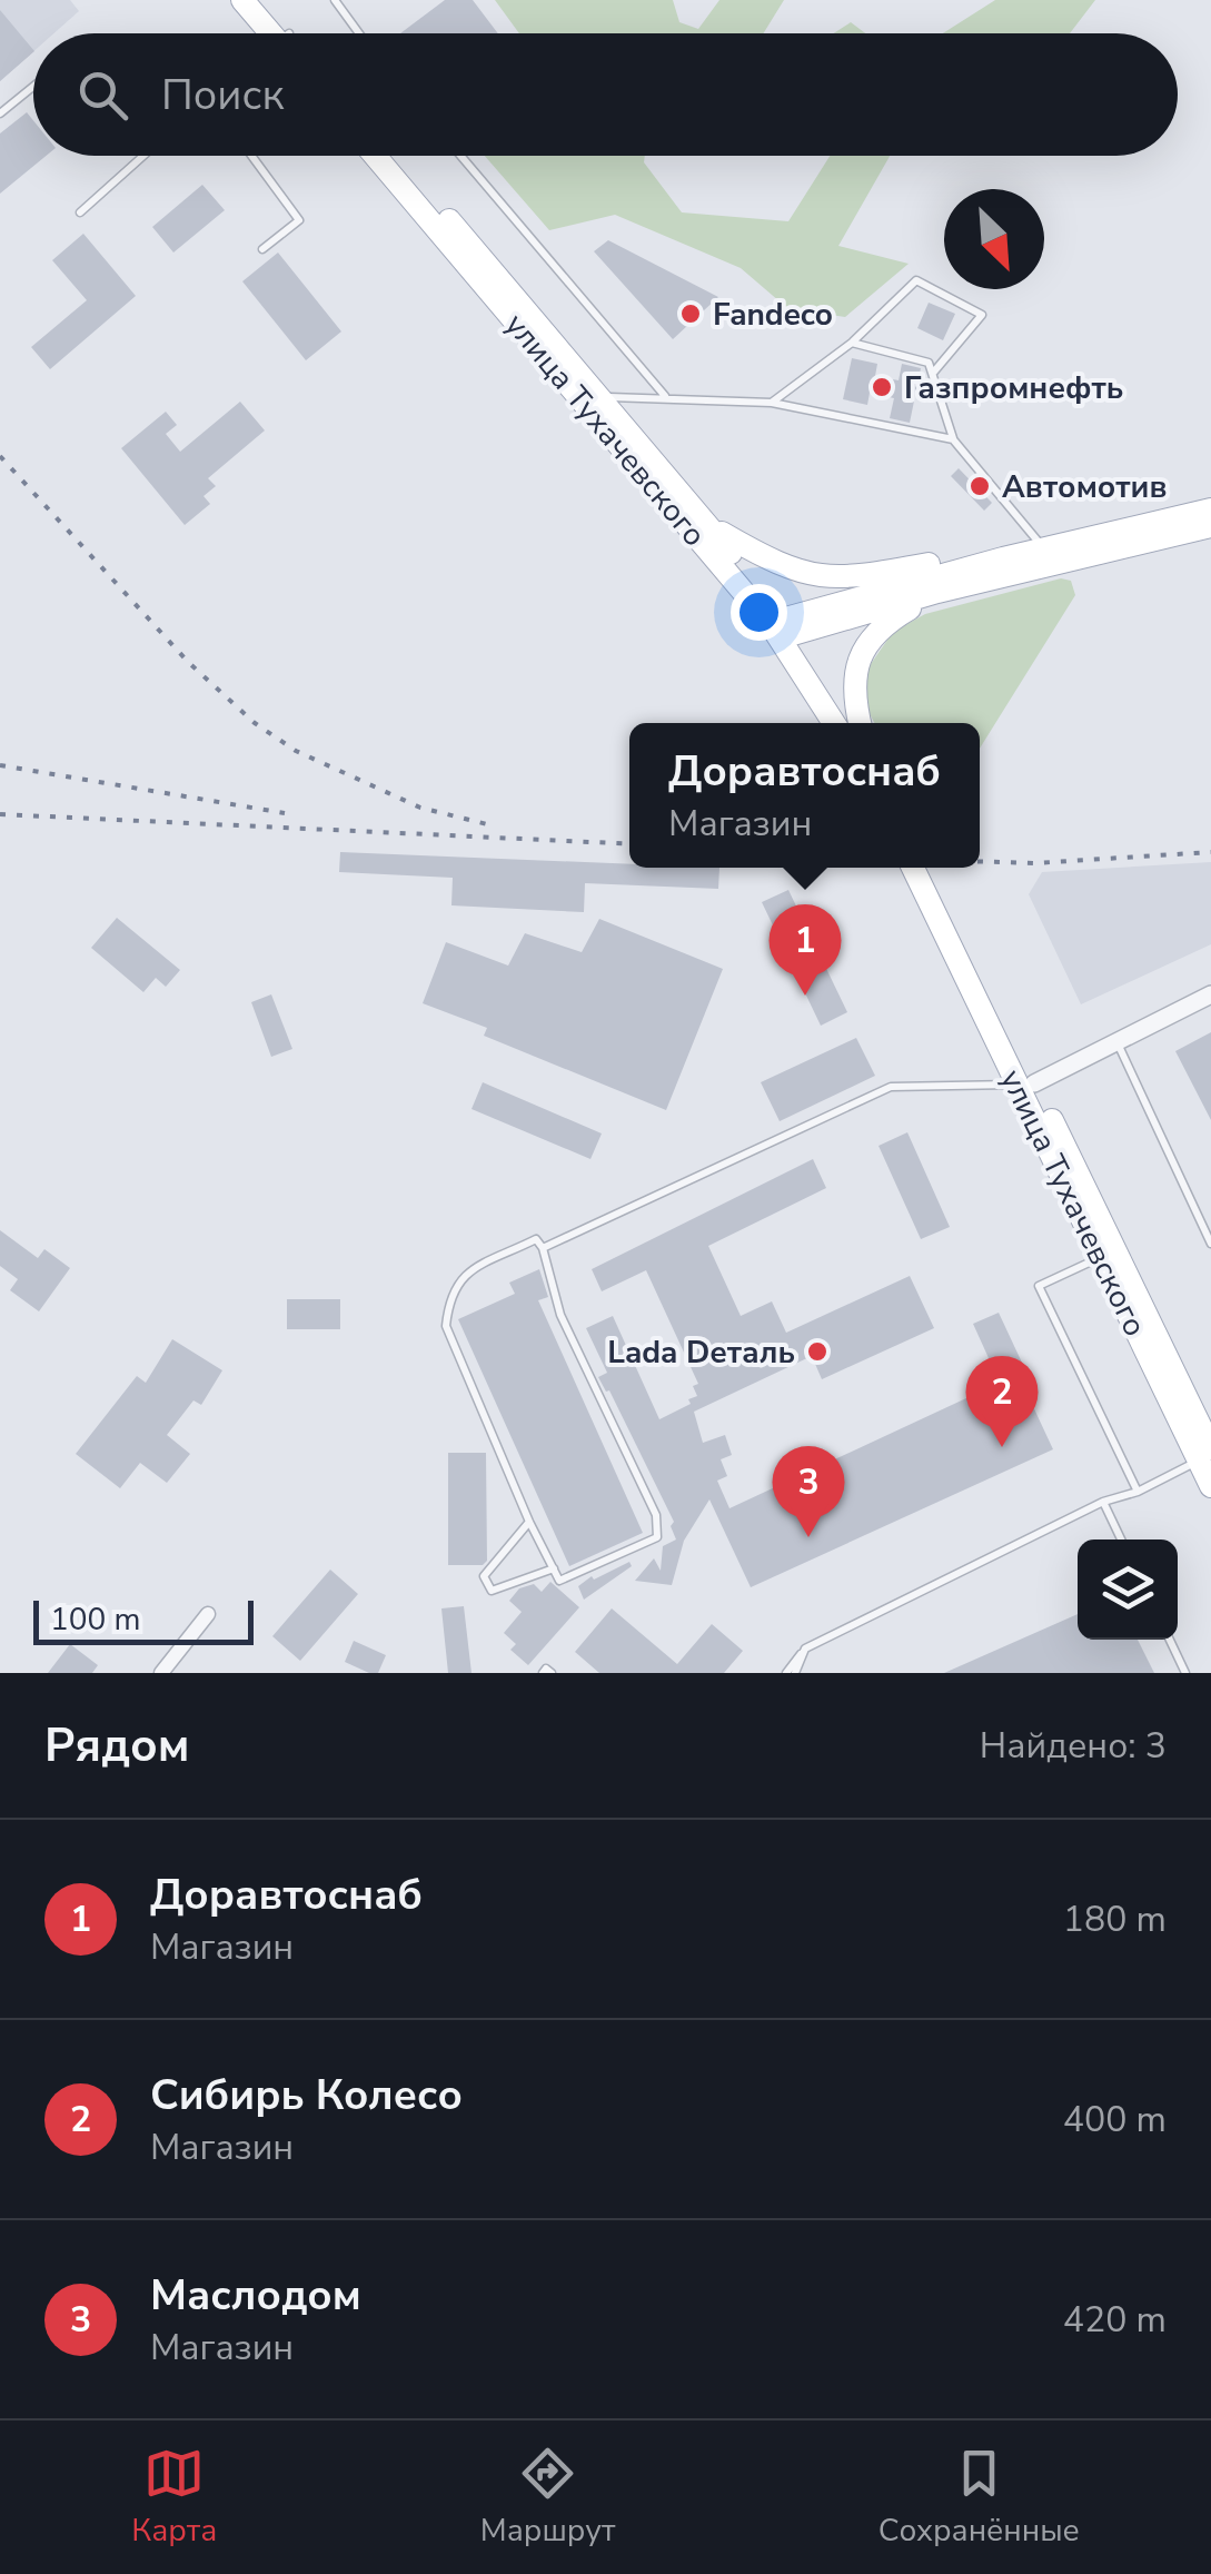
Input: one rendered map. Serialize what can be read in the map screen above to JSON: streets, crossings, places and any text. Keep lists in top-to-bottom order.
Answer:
{
  "streets": {
    "main road": ["улица Тухачевского"]
  },
  "places": [
    "Fandeco",
    "Газпромнефть",
    "Автомотив",
    "Lada Dеталь"
  ],
  "scale_bar": "100 m",
  "north": "bottom right",
  "page": {
    "search": "Поиск",
    "popup": ["Доравтоснаб", "Магазин"],
    "pins": ["1", "2", "3"],
    "scale": "100 m",
    "heading": ["Рядом", "Найдено: 3"],
    "list": [
      {
        "mark": "1",
        "name": "Доравтоснаб",
        "note": "Магазин",
        "value": "180 m"
      },
      {
        "mark": "2",
        "name": "Сибирь Колесо",
        "note": "Магазин",
        "value": "400 m"
      },
      {
        "mark": "3",
        "name": "Маслодом",
        "note": "Магазин",
        "value": "420 m"
      }
    ],
    "nav": ["Карта", "Маршрут", "Сохранённые"]
  }
}
